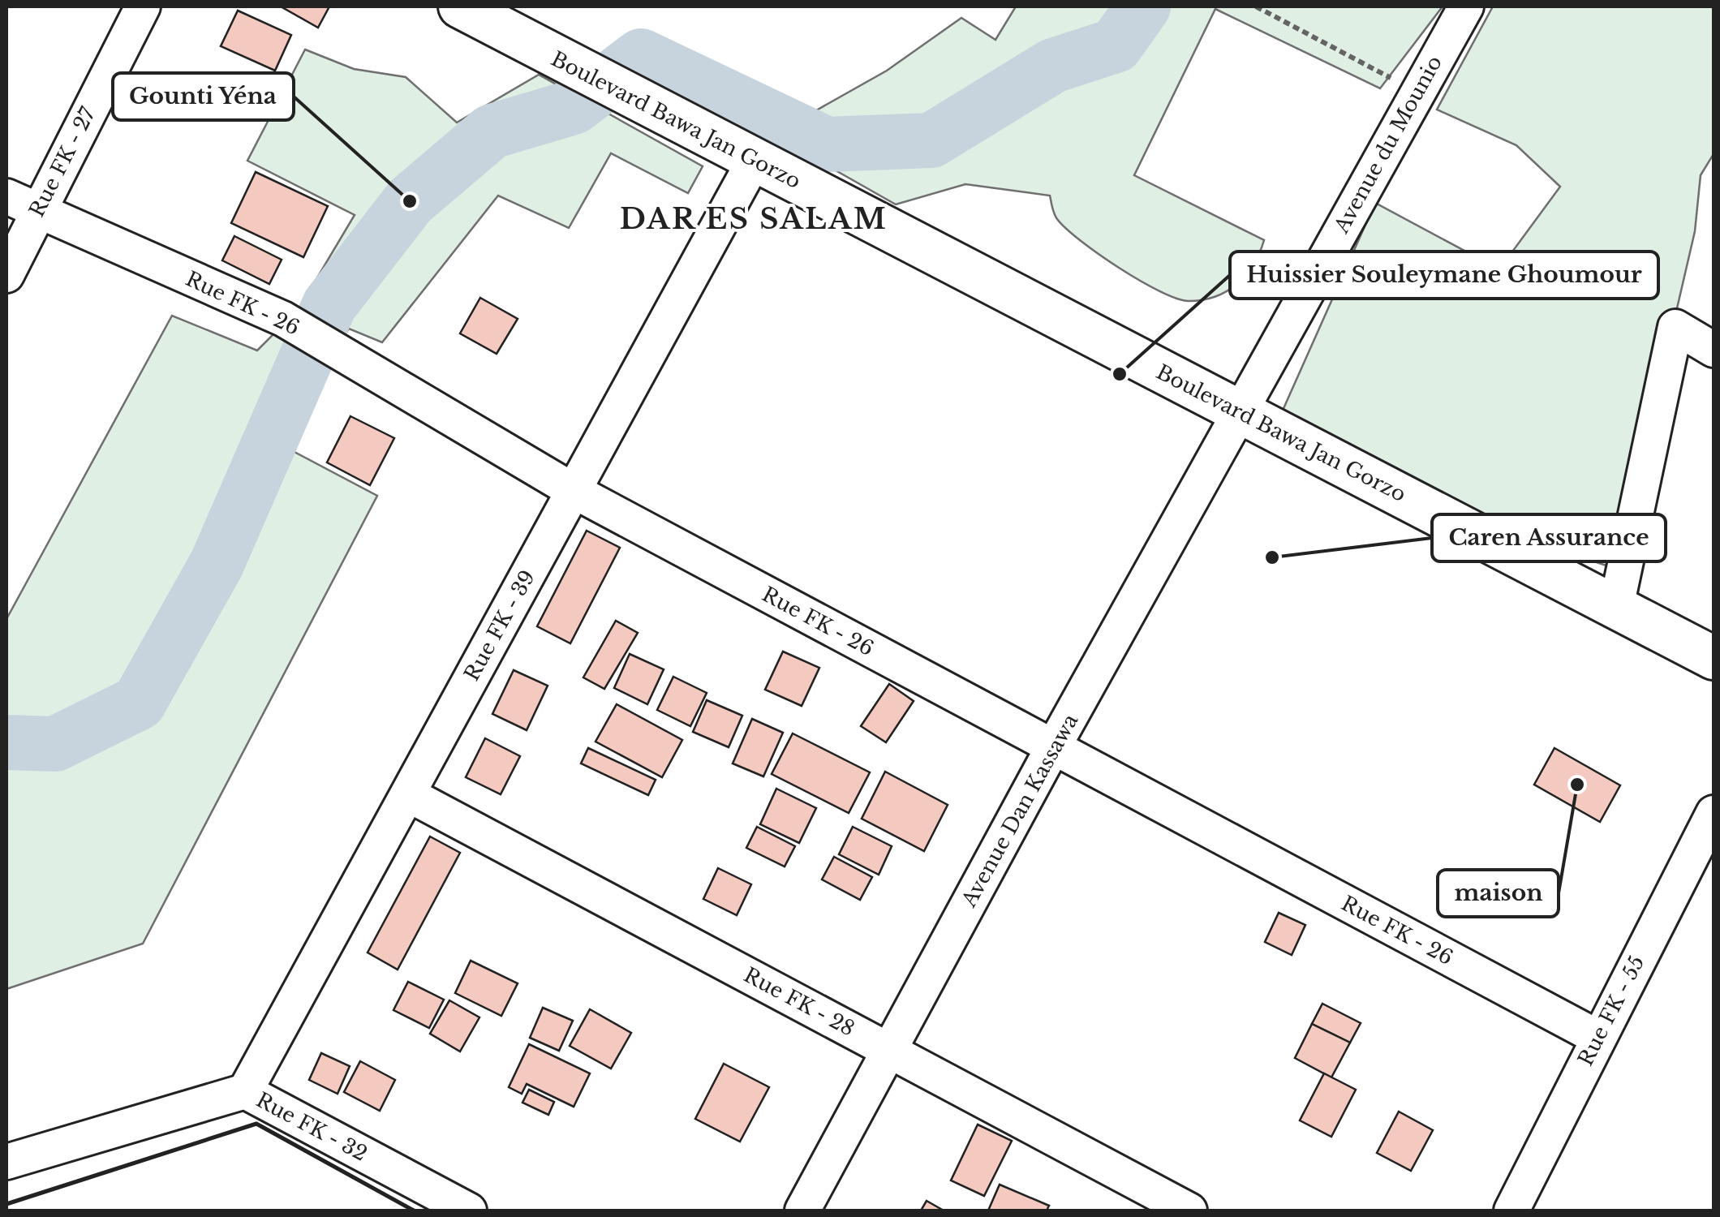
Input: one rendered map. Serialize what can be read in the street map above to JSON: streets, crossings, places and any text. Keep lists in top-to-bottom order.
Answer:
{
  "streets": {
    "main road": ["Boulevard Bawa Jan Gorzo"],
    "street": [
      "Avenue du Mounio",
      "Rue FK - 27",
      "Rue FK - 26",
      "Rue FK - 39",
      "Avenue Dan Kassawa",
      "Rue FK - 28",
      "Rue FK - 55",
      "Rue FK - 32"
    ]
  },
  "crossings": [
    ["Boulevard Bawa Jan Gorzo", "Avenue du Mounio"],
    ["Boulevard Bawa Jan Gorzo", "Rue FK - 39"],
    ["Boulevard Bawa Jan Gorzo", "Avenue Dan Kassawa"],
    ["Avenue du Mounio", "Avenue Dan Kassawa"],
    ["Rue FK - 27", "Rue FK - 26"],
    ["Rue FK - 26", "Rue FK - 39"],
    ["Rue FK - 26", "Avenue Dan Kassawa"],
    ["Rue FK - 26", "Rue FK - 55"],
    ["Rue FK - 39", "Rue FK - 28"],
    ["Rue FK - 39", "Rue FK - 32"],
    ["Avenue Dan Kassawa", "Rue FK - 28"]
  ],
  "districts": ["DAR ES SALAM"],
  "places": [
    "Gounti Yéna",
    "Huissier Souleymane Ghoumour",
    "Caren Assurance",
    "maison"
  ]
}
